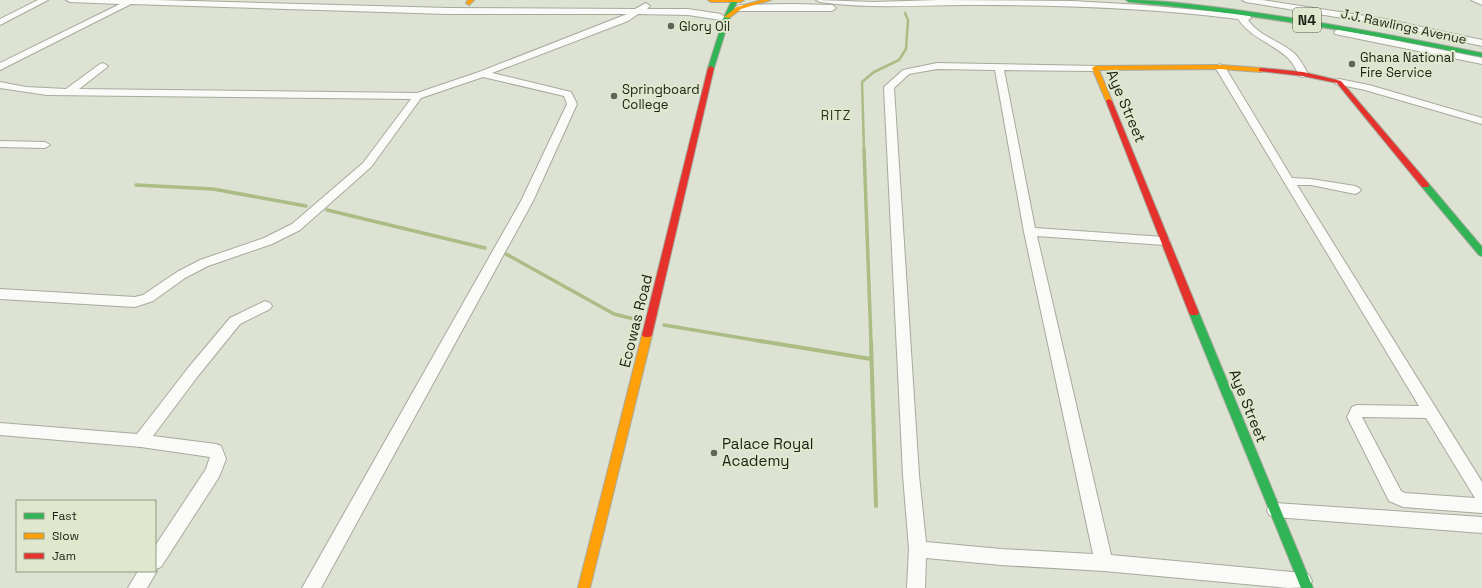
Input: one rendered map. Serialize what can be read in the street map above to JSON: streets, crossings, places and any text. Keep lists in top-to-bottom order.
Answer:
{
  "streets": {
    "main road": [
      "N4",
      "J.J. Rawlings Avenue",
      "Aye Street",
      "Ecowas Road"
    ]
  },
  "districts": ["RITZ"],
  "places": [
    "Glory Oil",
    "Ghana National Fire Service",
    "Springboard College",
    "Palace Royal Academy"
  ],
  "legend": ["Fast", "Slow", "Jam"]
}
